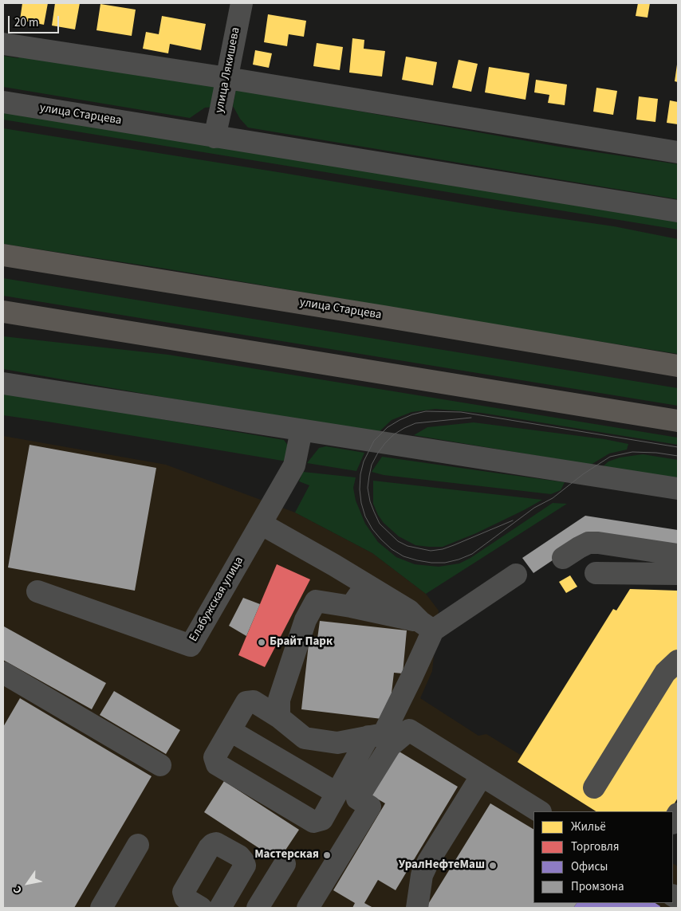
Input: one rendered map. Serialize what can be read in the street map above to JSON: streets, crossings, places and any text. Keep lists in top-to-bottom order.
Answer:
{
  "streets": {
    "main road": ["улица Старцева"],
    "street": ["улица Лякишева", "Елабужская улица"]
  },
  "crossings": [
    ["улица Лякишева", "улица Старцева"]
  ],
  "places": ["Брайт Парк", "Мастерская", "УралНефтеМаш"],
  "legend": [
    "Жильё",
    "Торговля",
    "Офисы",
    "Промзона"
  ],
  "scale_bar": "20 m",
  "north": "bottom left"
}
